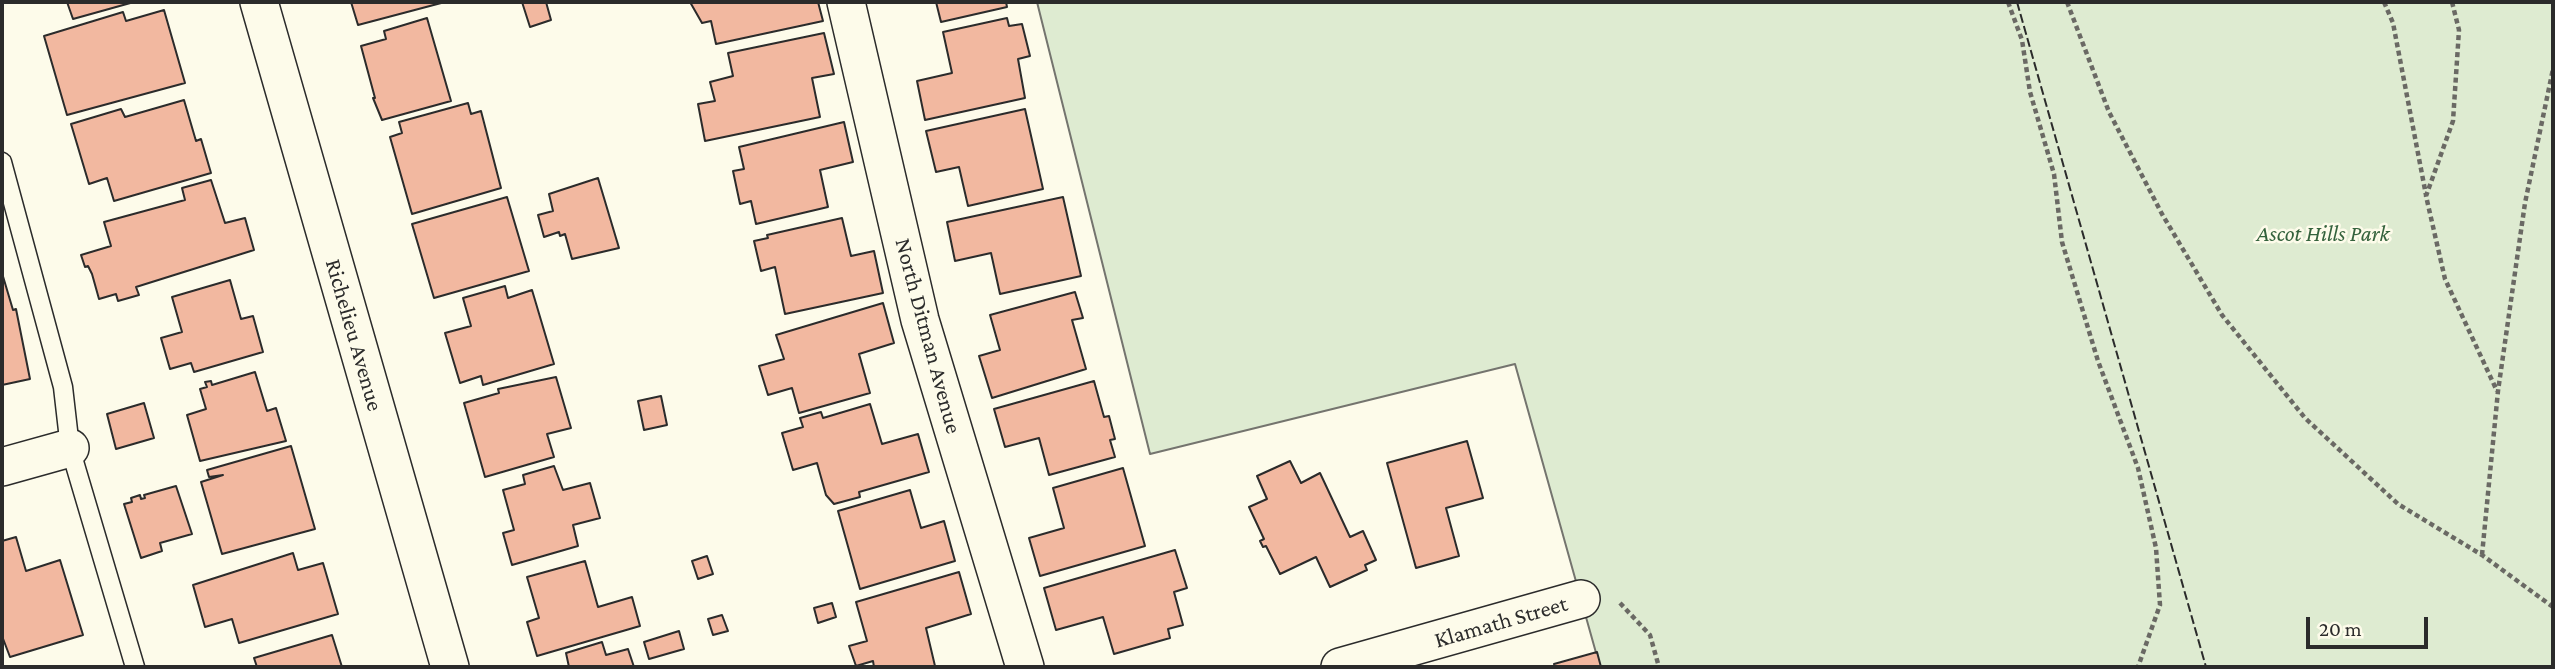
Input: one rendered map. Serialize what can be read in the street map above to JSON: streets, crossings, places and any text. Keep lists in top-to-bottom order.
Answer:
{
  "streets": {
    "street": ["Richelieu Avenue", "North Ditman Avenue", "Klamath Street"]
  },
  "parks": ["Ascot Hills Park"],
  "scale_bar": "20 m"
}
